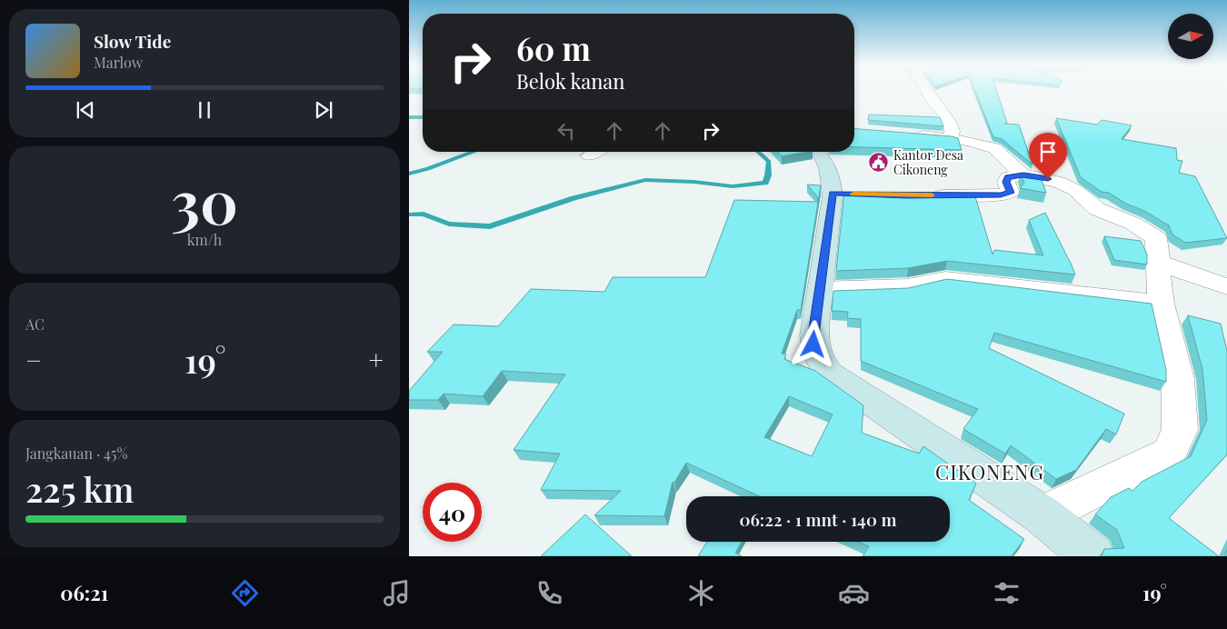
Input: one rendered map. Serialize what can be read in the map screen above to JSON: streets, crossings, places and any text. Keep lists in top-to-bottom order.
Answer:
{
  "districts": ["CIKONENG"],
  "places": {
    "public building": ["Kantor Desa Cikoneng"]
  },
  "north": "right",
  "page": {
    "turn": ["60 m", "Belok kanan"],
    "song": ["Slow Tide", "Marlow"],
    "tile": [
      ["30", "km/h"],
      "AC",
      ["Jangkauan · 45%", "225 km"]
    ],
    "heat": ["−", "19°", "+"],
    "limit": "40",
    "trip": "06:22 · 1 mnt · 140 m",
    "tabs": ["06:21", "19°"]
  }
}
